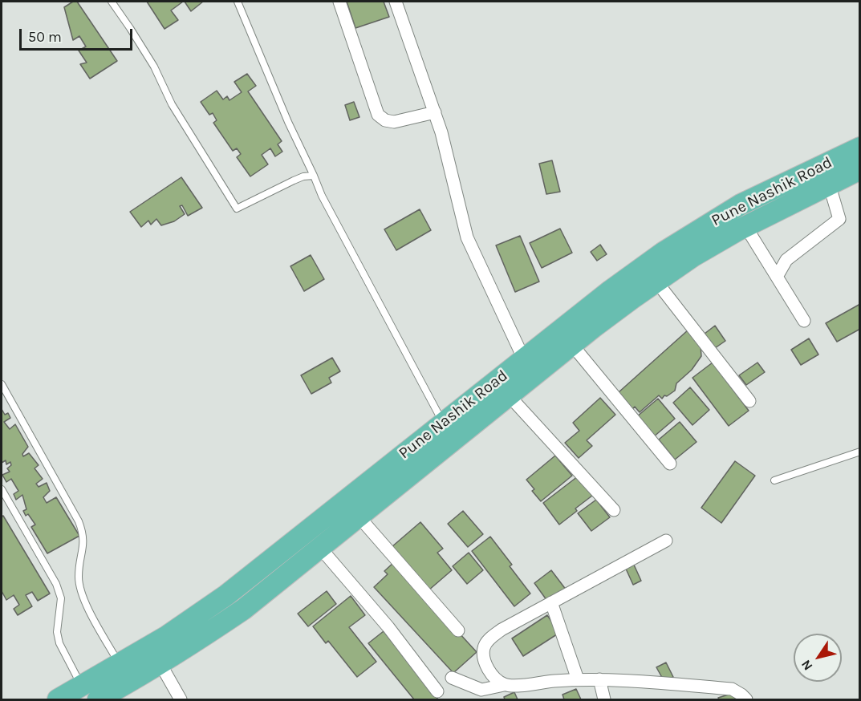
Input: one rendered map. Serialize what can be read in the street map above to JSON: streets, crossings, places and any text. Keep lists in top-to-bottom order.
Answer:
{
  "streets": {
    "highway": ["Pune Nashik Road"]
  },
  "scale_bar": "50 m",
  "north": "bottom left"
}
